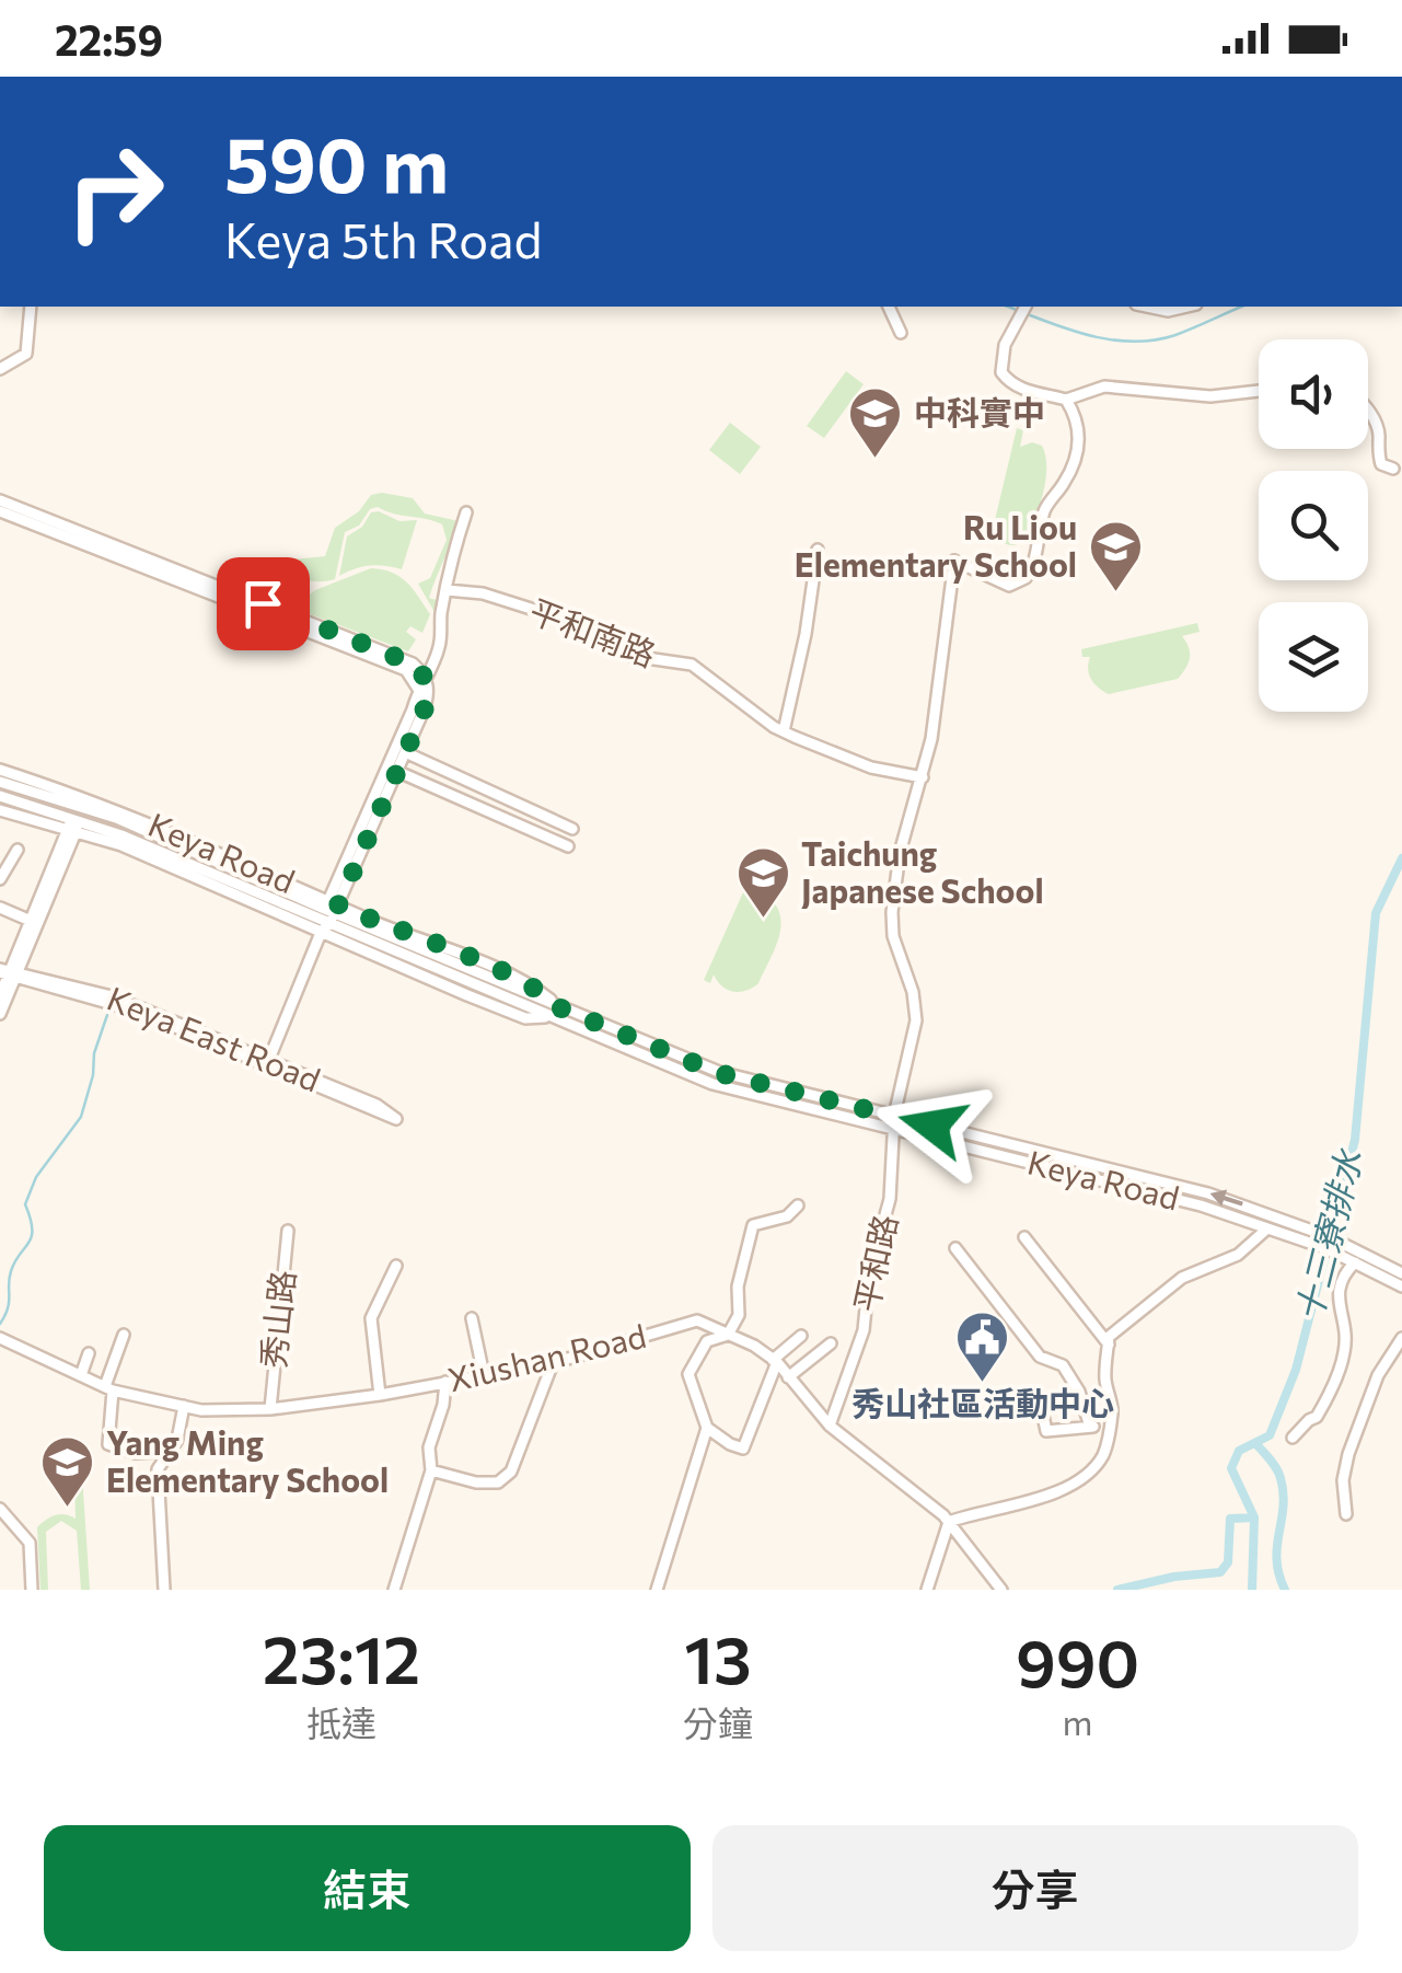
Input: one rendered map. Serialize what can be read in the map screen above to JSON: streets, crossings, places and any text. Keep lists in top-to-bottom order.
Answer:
{
  "streets": {
    "street": [
      "平和南路",
      "Keya Road",
      "Keya East Road",
      "平和路",
      "秀山路",
      "Xiushan Road"
    ]
  },
  "crossings": [
    ["平和南路", "平和路"],
    ["Keya Road", "平和路"],
    ["平和路", "Xiushan Road"],
    ["秀山路", "Xiushan Road"]
  ],
  "water": ["十三寮排水"],
  "places": {
    "school or university": [
      "中科實中",
      "Ru Liou Elementary School",
      "Taichung Japanese School",
      "Yang Ming Elementary School"
    ],
    "public building": ["秀山社區活動中心"]
  },
  "page": {
    "status": "22:59",
    "turn": ["590 m", "Keya 5th Road"],
    "eta": [
      "23:12",
      "抵達",
      "13",
      "分鐘",
      "990",
      "m"
    ],
    "buttons": ["結束", "分享"]
  }
}
